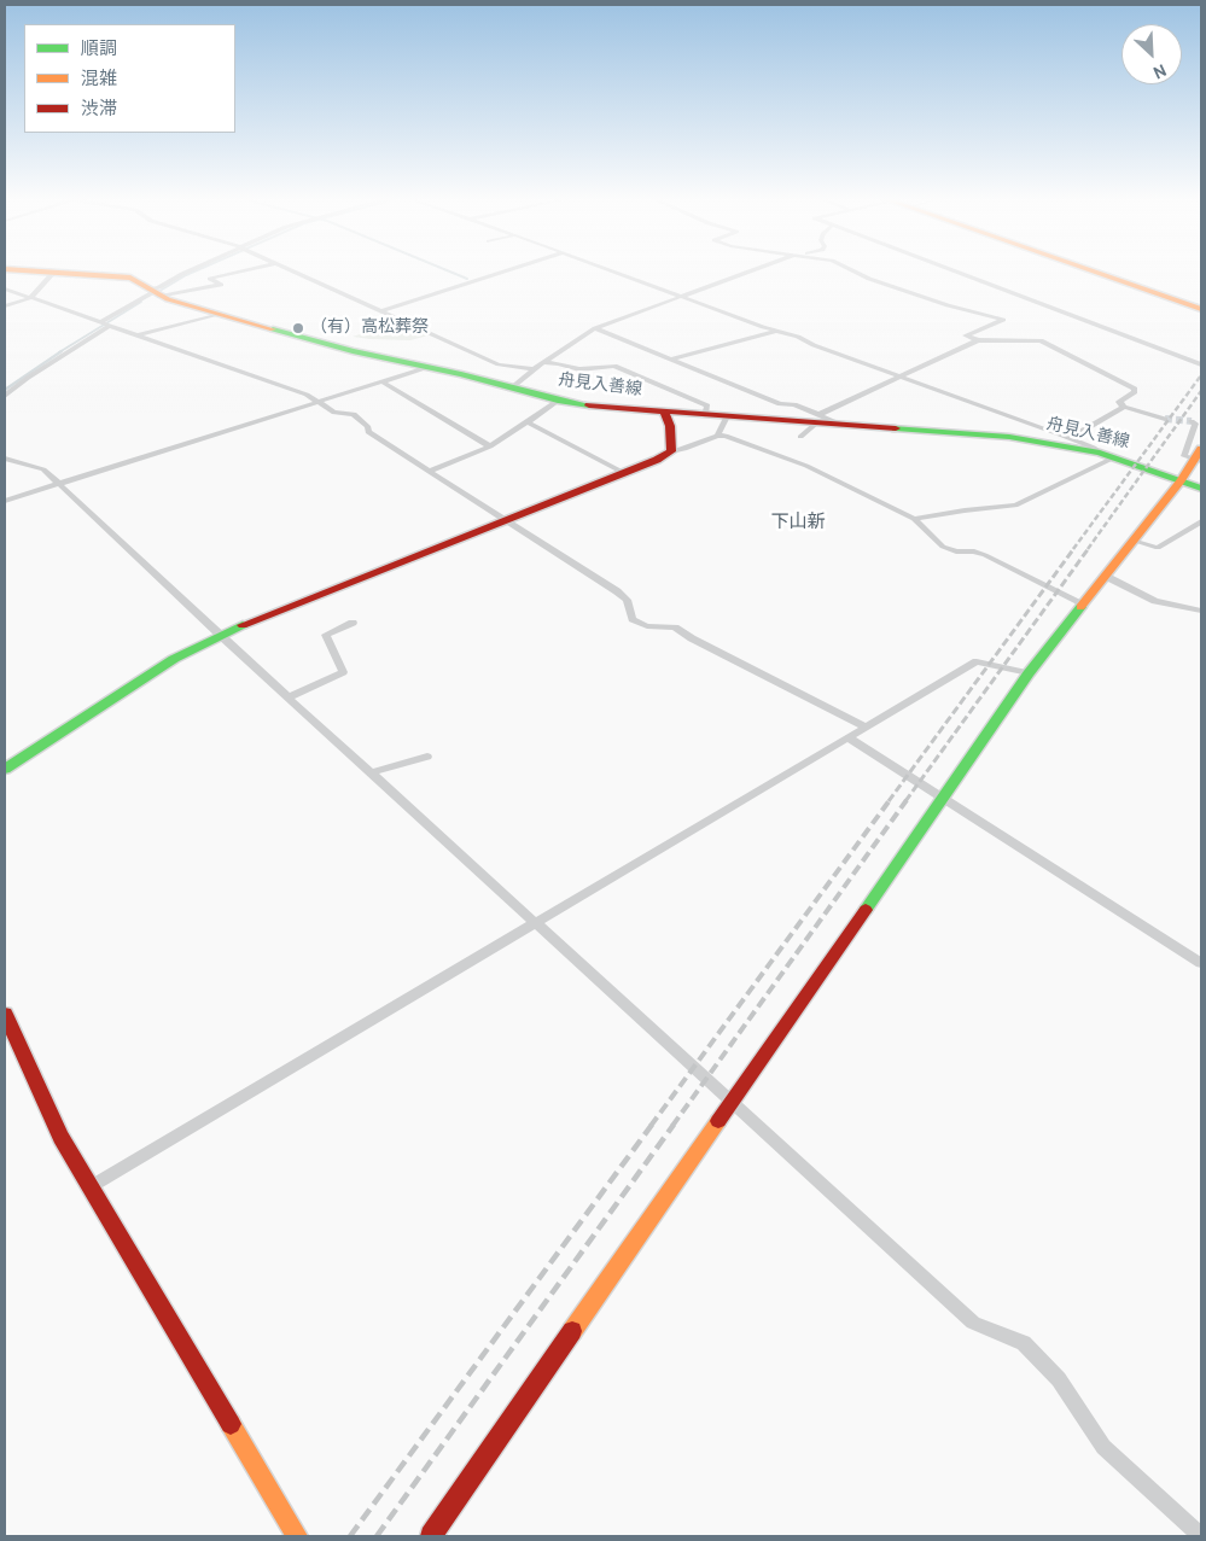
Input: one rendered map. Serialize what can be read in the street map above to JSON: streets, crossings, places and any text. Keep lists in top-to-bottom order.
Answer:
{
  "streets": {
    "street": ["舟見入善線"]
  },
  "districts": ["下山新"],
  "places": ["（有）高松葬祭"],
  "legend": ["順調", "混雑", "渋滞"],
  "north": "bottom right"
}
